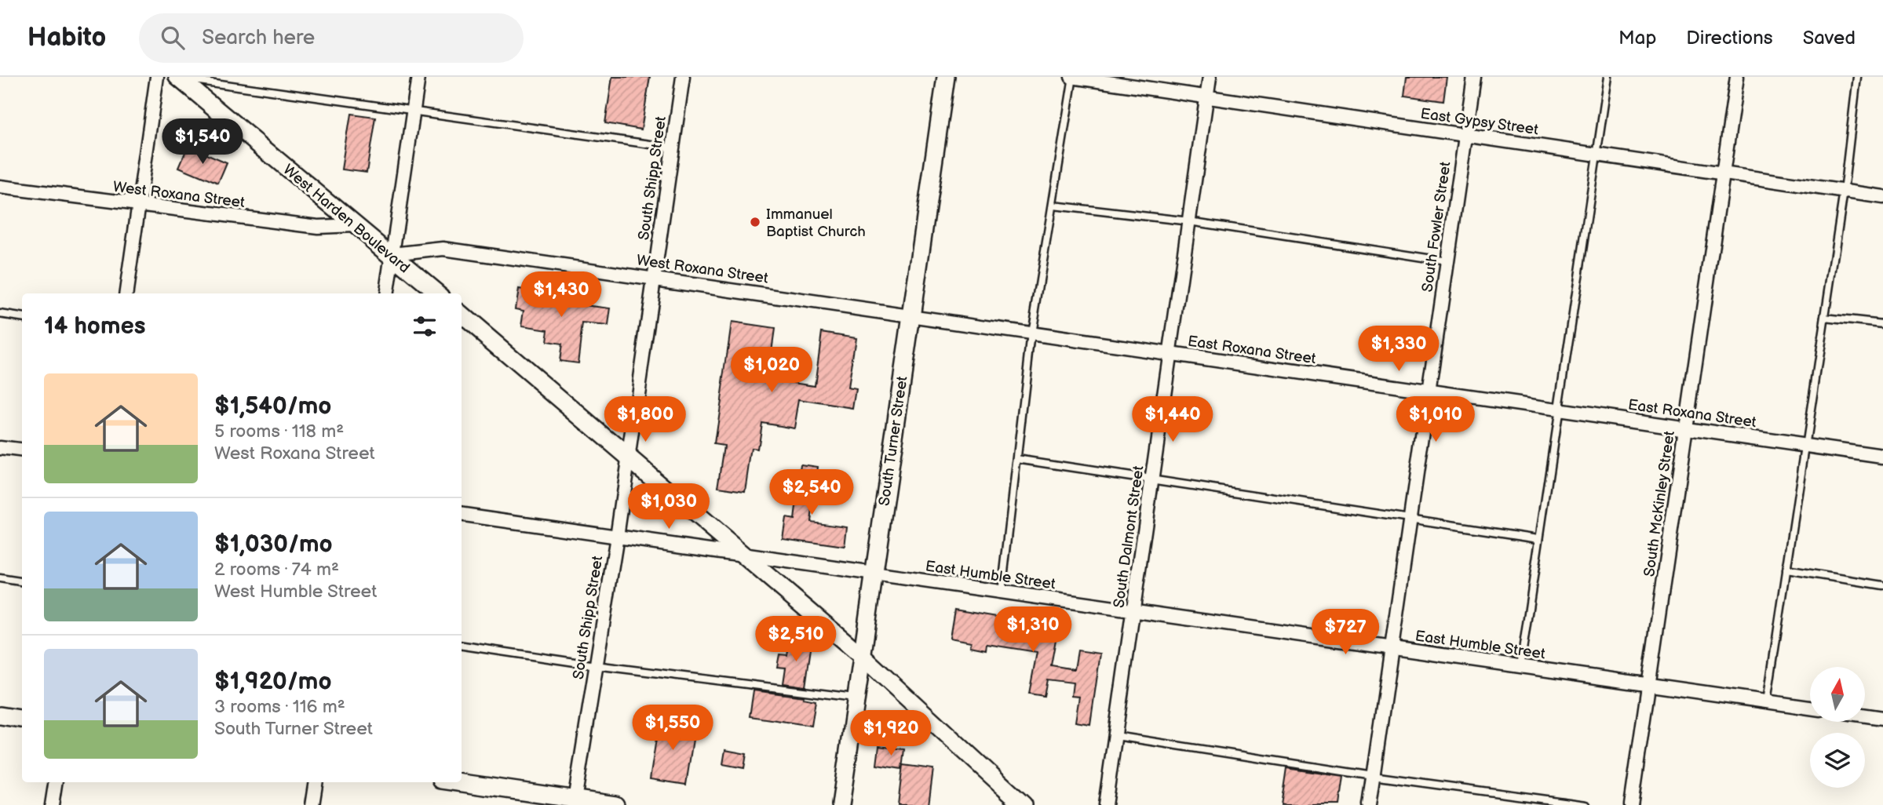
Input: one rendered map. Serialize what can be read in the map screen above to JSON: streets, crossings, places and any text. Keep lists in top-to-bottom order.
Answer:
{
  "streets": {
    "street": [
      "East Gypsy Street",
      "South Shipp Street",
      "West Roxana Street",
      "West Harden Boulevard",
      "South Fowler Street",
      "East Roxana Street",
      "South Turner Street",
      "South McKinley Street",
      "South Dalmont Street",
      "East Humble Street"
    ]
  },
  "crossings": [
    ["East Gypsy Street", "South Fowler Street"],
    ["East Gypsy Street", "South McKinley Street"],
    ["East Gypsy Street", "South Dalmont Street"],
    ["South Shipp Street", "West Roxana Street"],
    ["South Shipp Street", "East Humble Street"],
    ["West Roxana Street", "West Harden Boulevard"],
    ["West Roxana Street", "East Roxana Street"],
    ["West Roxana Street", "South Turner Street"],
    ["South Fowler Street", "East Roxana Street"],
    ["South Fowler Street", "East Humble Street"],
    ["East Roxana Street", "South Turner Street"],
    ["East Roxana Street", "South McKinley Street"],
    ["East Roxana Street", "South Dalmont Street"],
    ["South Turner Street", "East Humble Street"],
    ["South McKinley Street", "East Humble Street"],
    ["South Dalmont Street", "East Humble Street"]
  ],
  "places": ["Immanuel Baptist Church"],
  "north": "top",
  "page": {
    "header": "Habito",
    "search": "Search here",
    "nav": ["Map", "Directions", "Saved"],
    "price": [
      "$1,540",
      "$1,430",
      "$1,330",
      "$1,020",
      "$1,800",
      "$1,440",
      "$1,010",
      "$2,540",
      "$1,030",
      "$1,310",
      "$727",
      "$2,510",
      "$1,550",
      "$1,920"
    ],
    "heading": "14 homes",
    "list": [
      {
        "name": "$1,540/mo",
        "note": "5 rooms · 118 m² · West Roxana Street"
      },
      {
        "name": "$1,030/mo",
        "note": "2 rooms · 74 m² · West Humble Street"
      },
      {
        "name": "$1,920/mo",
        "note": "3 rooms · 116 m² · South Turner Street"
      }
    ]
  }
}
